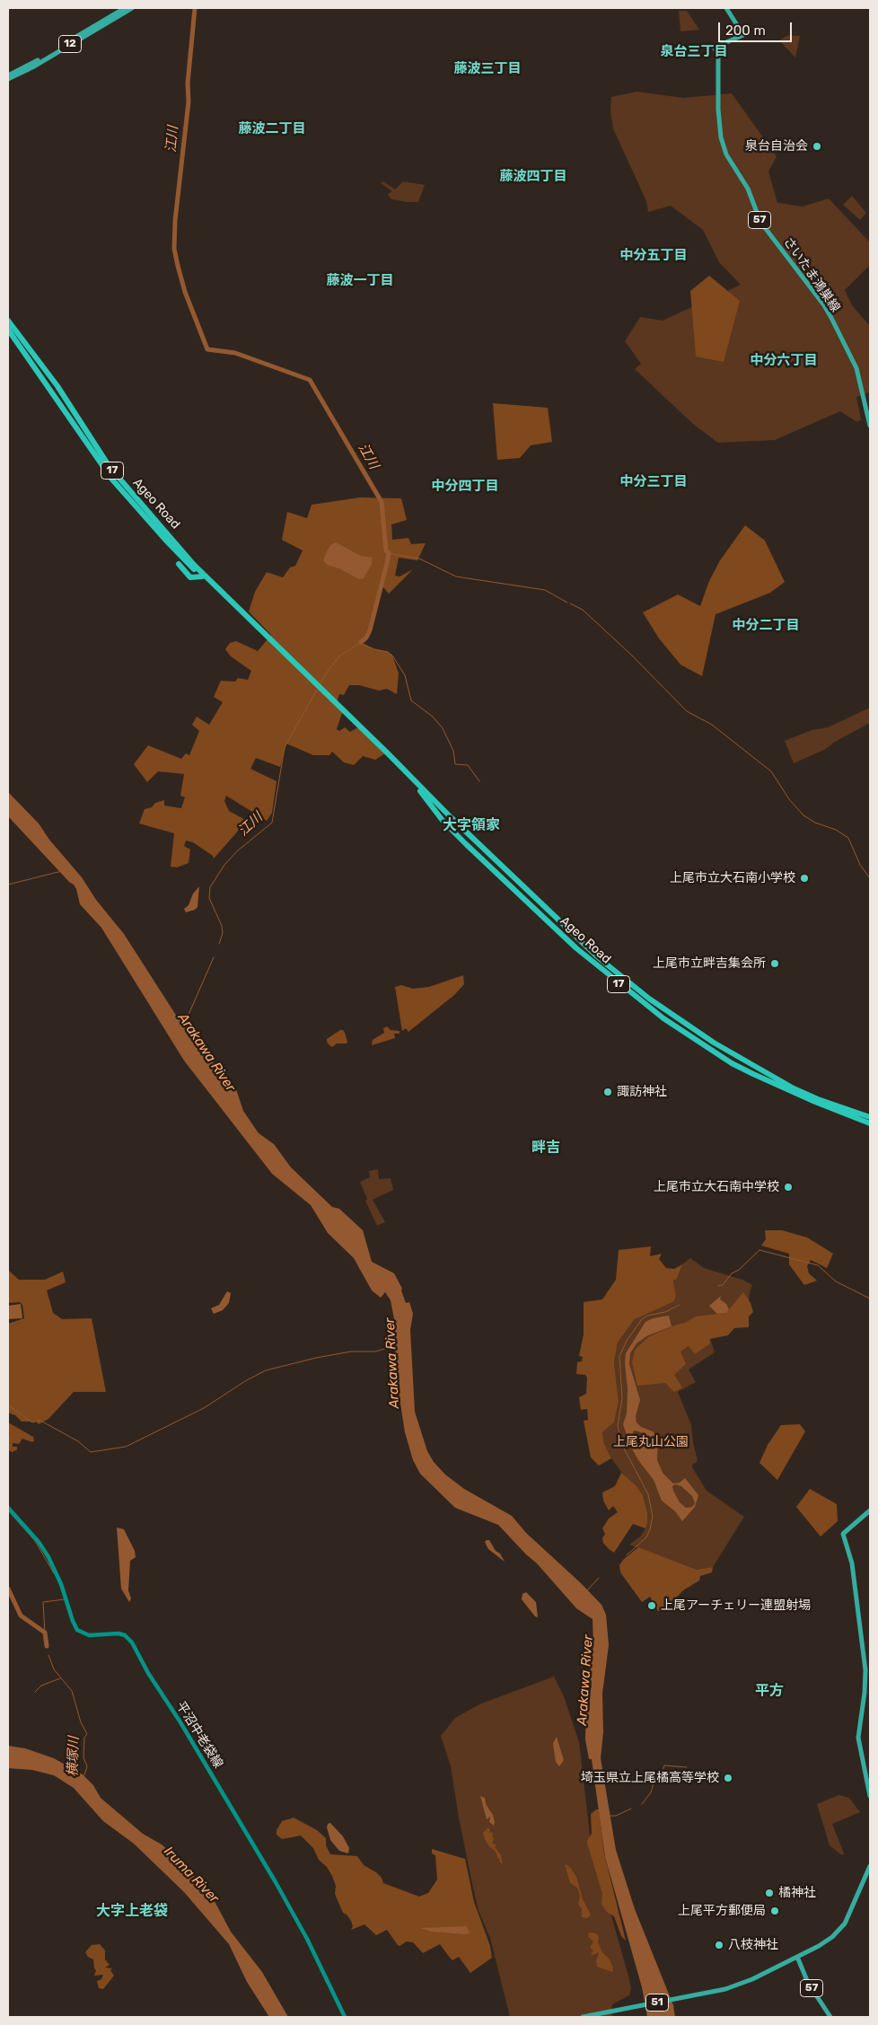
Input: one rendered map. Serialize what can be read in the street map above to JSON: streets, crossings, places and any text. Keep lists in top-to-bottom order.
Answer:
{
  "streets": {
    "highway": ["17", "Ageo Road"],
    "main road": [
      "12",
      "57",
      "さいたま鴻巣線",
      "平沼中老袋線",
      "51"
    ]
  },
  "crossings": [
    ["57", "51"]
  ],
  "districts": [
    "泉台三丁目",
    "藤波三丁目",
    "藤波二丁目",
    "藤波四丁目",
    "中分五丁目",
    "藤波一丁目",
    "中分六丁目",
    "中分三丁目",
    "中分四丁目",
    "中分二丁目",
    "大字領家",
    "畔吉",
    "平方",
    "大字上老袋"
  ],
  "water": [
    "江川",
    "Arakawa River",
    "横塚川",
    "Iruma River"
  ],
  "parks": ["上尾丸山公園"],
  "places": [
    "泉台自治会",
    "上尾市立大石南小学校",
    "上尾市立畔吉集会所",
    "諏訪神社",
    "上尾市立大石南中学校",
    "上尾アーチェリー連盟射場",
    "埼玉県立上尾橘高等学校",
    "橘神社",
    "上尾平方郵便局",
    "八枝神社"
  ],
  "scale_bar": "200 m"
}
